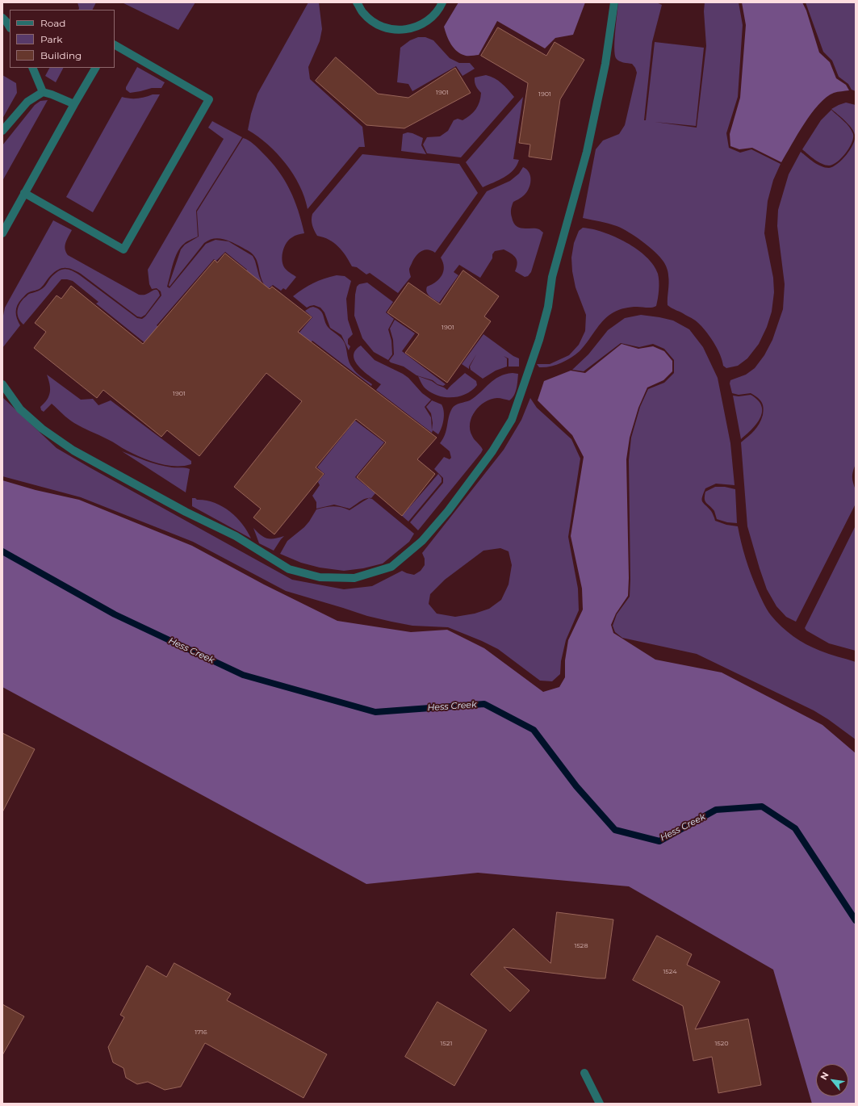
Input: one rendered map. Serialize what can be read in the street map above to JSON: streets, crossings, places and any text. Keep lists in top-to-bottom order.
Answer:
{
  "water": ["Hess Creek"],
  "house_numbers": [
    "1901",
    "1901",
    "1901",
    "1901",
    "1528",
    "1524",
    "1716",
    "1521",
    "1520"
  ],
  "legend": ["Road", "Park", "Building"],
  "north": "top left"
}
